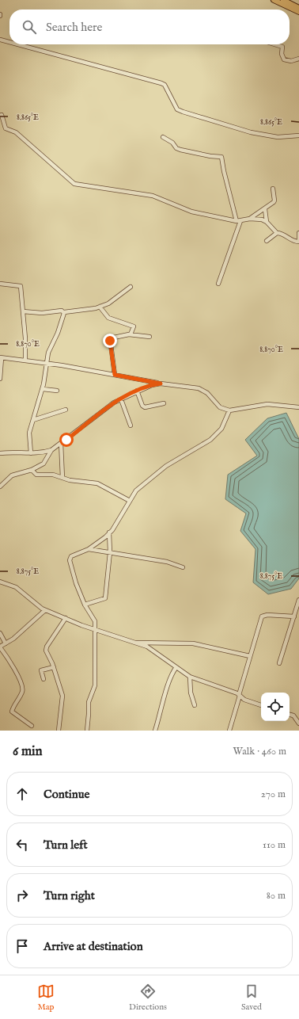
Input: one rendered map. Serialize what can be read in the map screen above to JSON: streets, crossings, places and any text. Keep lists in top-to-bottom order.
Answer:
{
  "page": {
    "search": "Search here",
    "heading": ["6 min", "Walk · 460 m"],
    "list": [
      ["Continue", "270 m"],
      ["Turn left", "110 m"],
      ["Turn right", "80 m"],
      "Arrive at destination"
    ],
    "nav": ["Map", "Directions", "Saved"]
  },
  "coordinates": ["8.865°E", "8.870°E", "8.875°E"]
}
